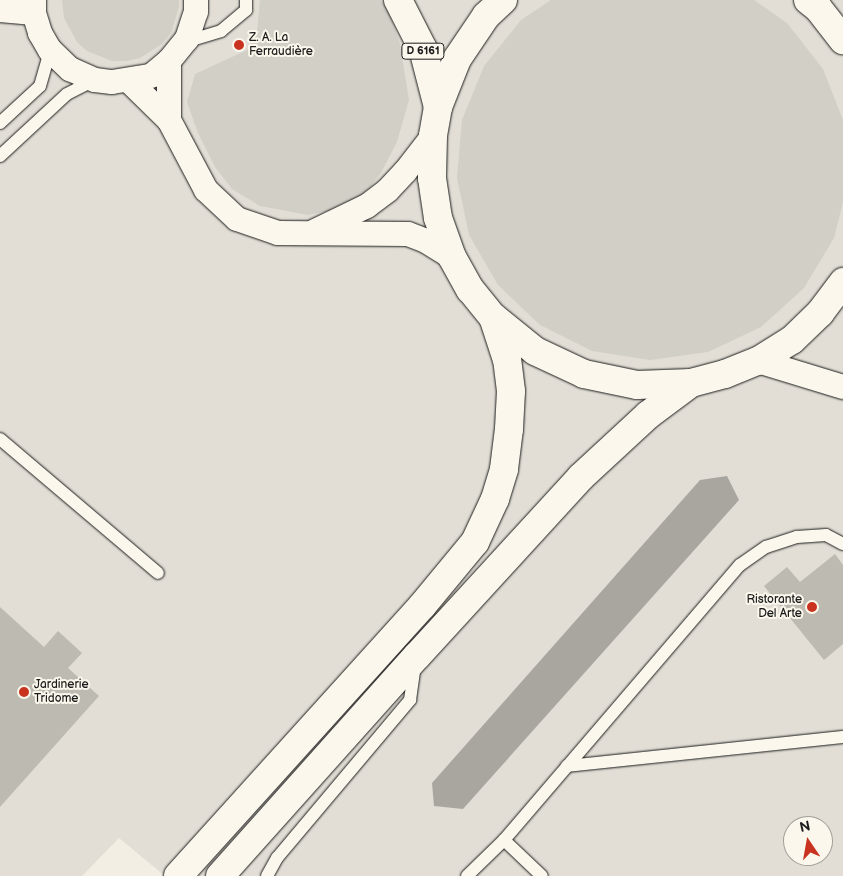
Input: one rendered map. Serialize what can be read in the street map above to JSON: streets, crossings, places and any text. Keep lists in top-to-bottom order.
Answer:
{
  "streets": {
    "main road": ["D 6161"]
  },
  "places": ["Z. A. La Ferraudière", "Ristorante Del Arte", "Jardinerie Tridome"],
  "north": "top"
}
